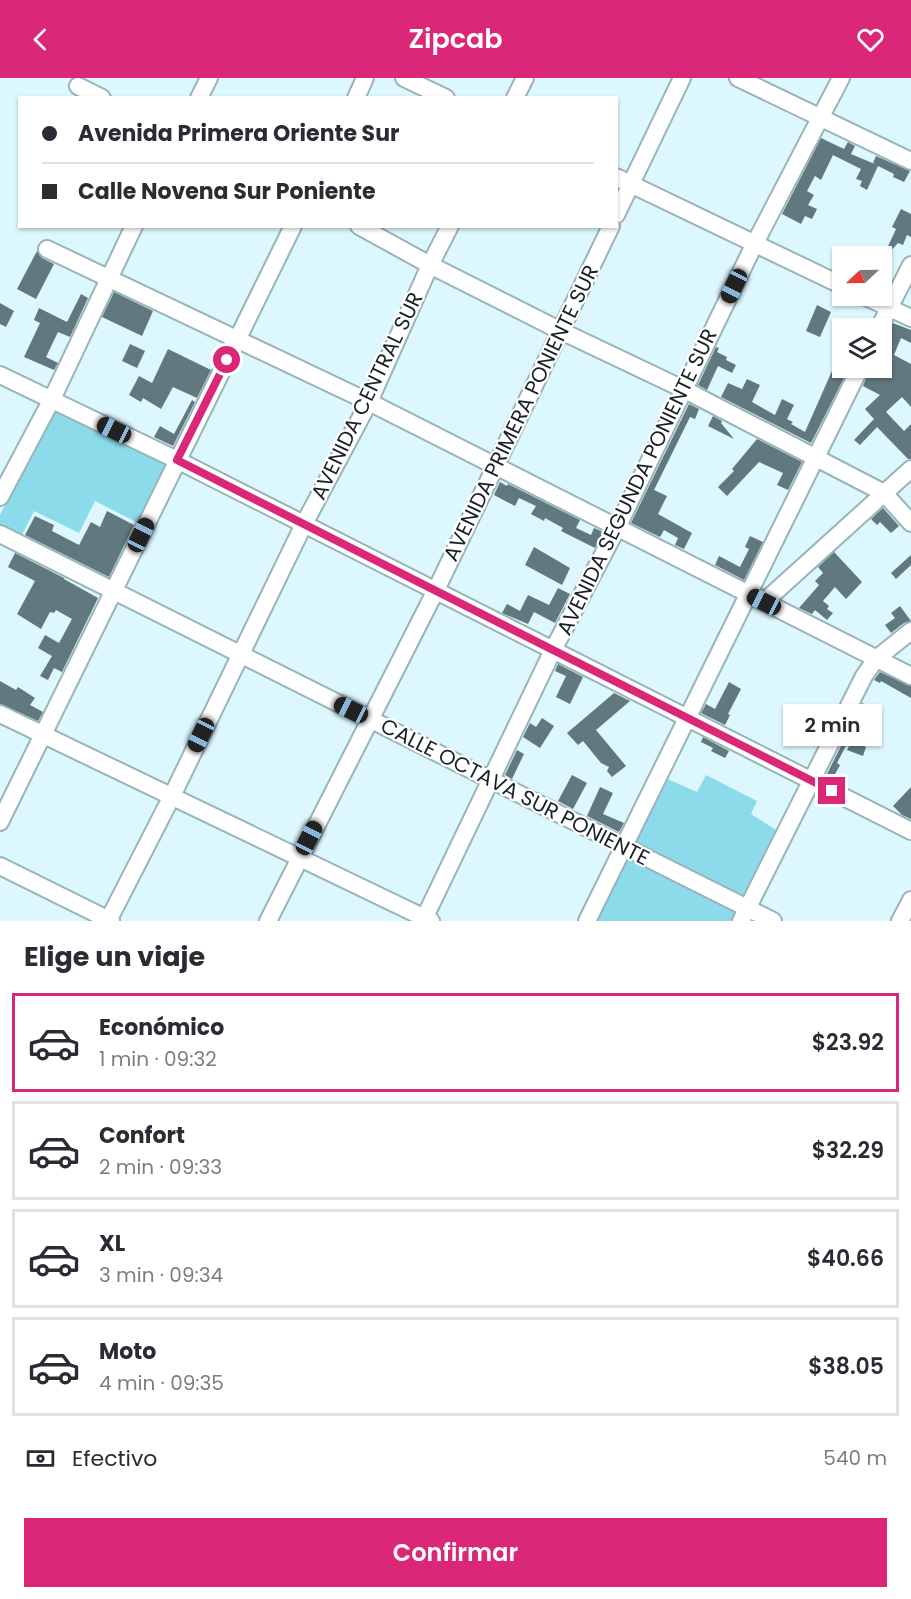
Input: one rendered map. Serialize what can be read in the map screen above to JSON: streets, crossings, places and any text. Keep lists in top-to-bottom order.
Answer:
{
  "streets": {
    "street": [
      "AVENIDA CENTRAL SUR",
      "AVENIDA PRIMERA PONIENTE SUR",
      "AVENIDA SEGUNDA PONIENTE SUR",
      "CALLE OCTAVA SUR PONIENTE"
    ]
  },
  "crossings": [
    ["AVENIDA CENTRAL SUR", "CALLE OCTAVA SUR PONIENTE"],
    ["AVENIDA PRIMERA PONIENTE SUR", "CALLE OCTAVA SUR PONIENTE"],
    ["AVENIDA SEGUNDA PONIENTE SUR", "CALLE OCTAVA SUR PONIENTE"]
  ],
  "north": "left",
  "page": {
    "header": "Zipcab",
    "banner": ["Avenida Primera Oriente Sur", "Calle Novena Sur Poniente"],
    "bubble": "2 min",
    "heading": "Elige un viaje",
    "list": [
      {
        "name": "Económico",
        "note": "1 min · 09:32",
        "value": "$23.92"
      },
      {
        "name": "Confort",
        "note": "2 min · 09:33",
        "value": "$32.29"
      },
      {
        "name": "XL",
        "note": "3 min · 09:34",
        "value": "$40.66"
      },
      {
        "name": "Moto",
        "note": "4 min · 09:35",
        "value": "$38.05"
      }
    ],
    "pay": ["Efectivo", "540 m"],
    "buttons": "Confirmar"
  }
}
